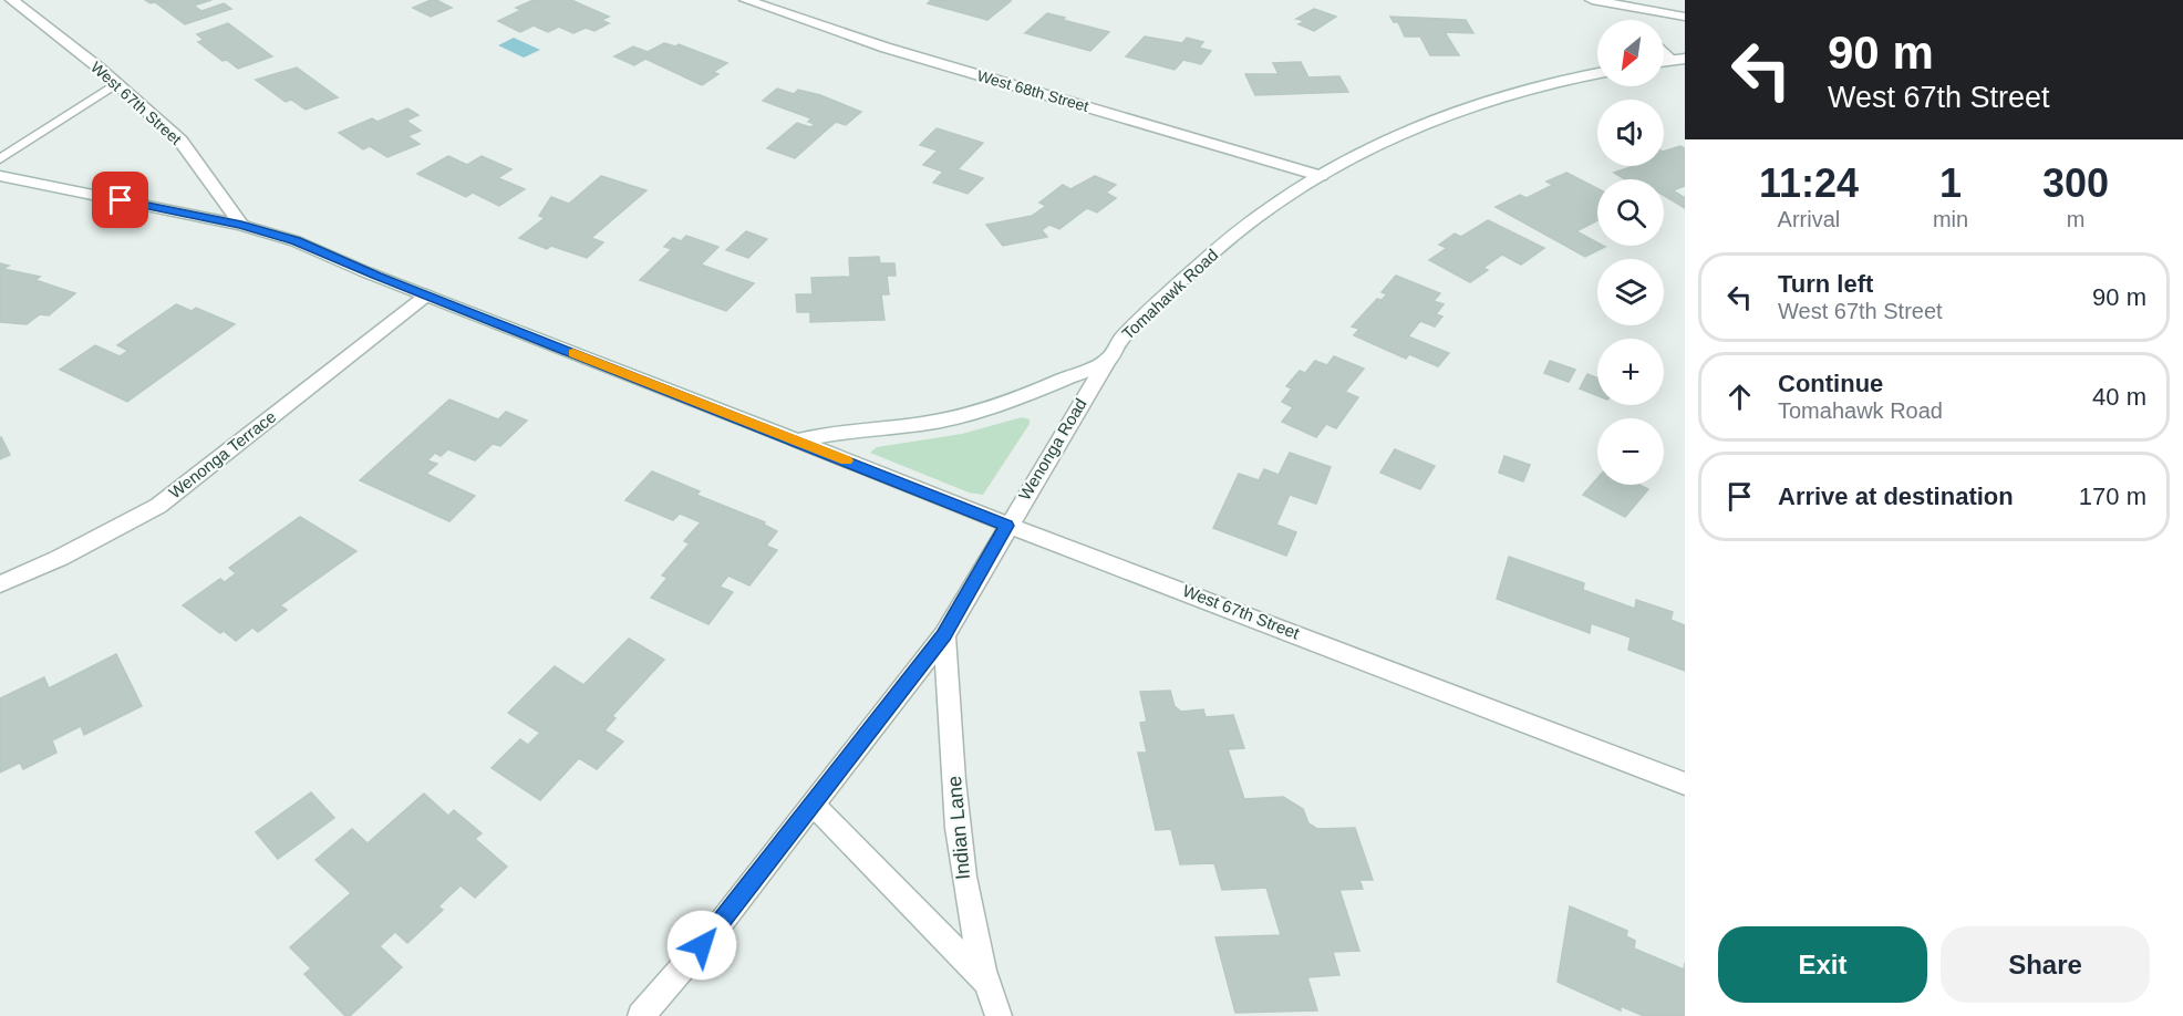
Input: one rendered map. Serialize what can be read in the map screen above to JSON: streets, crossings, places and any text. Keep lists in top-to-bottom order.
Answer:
{
  "streets": {
    "street": [
      "West 68th Street",
      "West 67th Street",
      "Tomahawk Road",
      "Wenonga Road",
      "Wenonga Terrace",
      "Indian Lane"
    ]
  },
  "crossings": [
    ["West 68th Street", "Tomahawk Road"],
    ["West 67th Street", "Wenonga Road"],
    ["Tomahawk Road", "Wenonga Road"],
    ["Wenonga Road", "Indian Lane"]
  ],
  "north": "bottom left",
  "page": {
    "turn": ["90 m", "West 67th Street"],
    "map_buttons": ["+", "−"],
    "eta": [
      "11:24",
      "Arrival",
      "1",
      "min",
      "300",
      "m"
    ],
    "list": [
      {
        "name": "Turn left",
        "note": "West 67th Street",
        "value": "90 m"
      },
      {
        "name": "Continue",
        "note": "Tomahawk Road",
        "value": "40 m"
      },
      {
        "name": "Arrive at destination",
        "value": "170 m"
      }
    ],
    "buttons": ["Exit", "Share"]
  }
}
